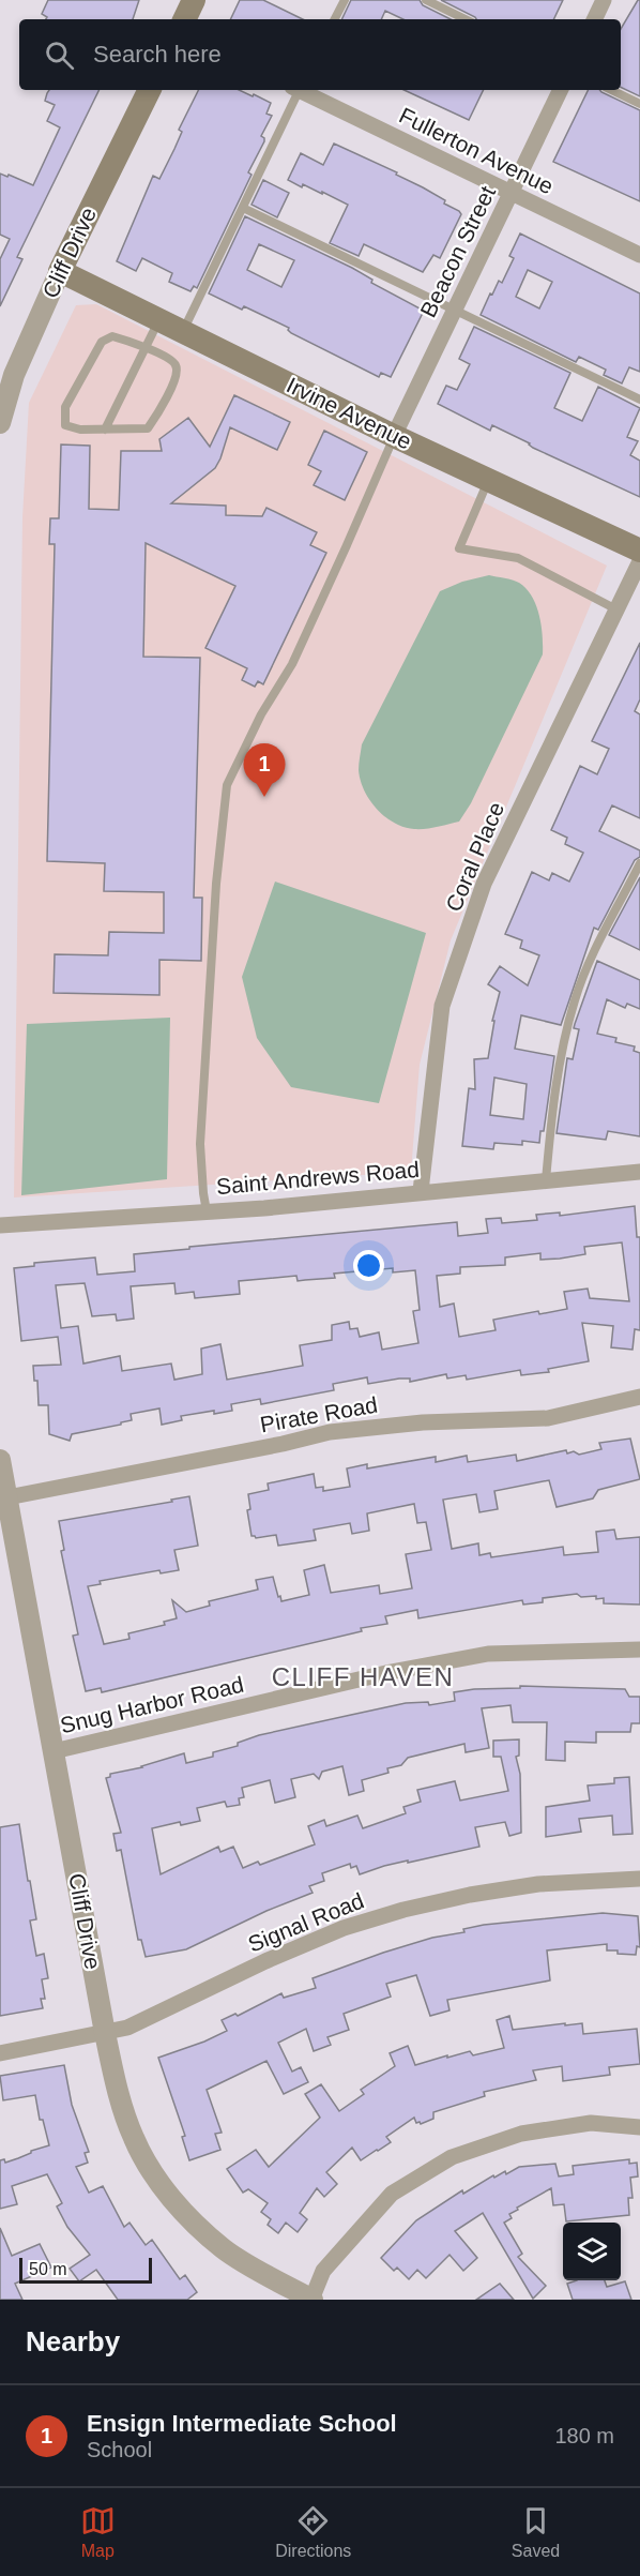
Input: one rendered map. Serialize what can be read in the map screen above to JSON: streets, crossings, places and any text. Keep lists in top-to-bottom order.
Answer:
{
  "streets": {
    "main road": ["Cliff Drive", "Irvine Avenue"],
    "street": [
      "Fullerton Avenue",
      "Beacon Street",
      "Coral Place",
      "Saint Andrews Road",
      "Pirate Road",
      "Snug Harbor Road",
      "Signal Road"
    ]
  },
  "crossings": [
    ["Fullerton Avenue", "Beacon Street"],
    ["Beacon Street", "Irvine Avenue"],
    ["Cliff Drive", "Irvine Avenue"],
    ["Cliff Drive", "Pirate Road"],
    ["Cliff Drive", "Snug Harbor Road"],
    ["Cliff Drive", "Signal Road"],
    ["Coral Place", "Saint Andrews Road"]
  ],
  "districts": ["CLIFF HAVEN"],
  "scale_bar": "50 m",
  "page": {
    "search": "Search here",
    "pins": "1",
    "scale": "50 m",
    "heading": "Nearby",
    "list": [
      {
        "mark": "1",
        "name": "Ensign Intermediate School",
        "note": "School",
        "value": "180 m"
      }
    ],
    "nav": ["Map", "Directions", "Saved"]
  }
}
